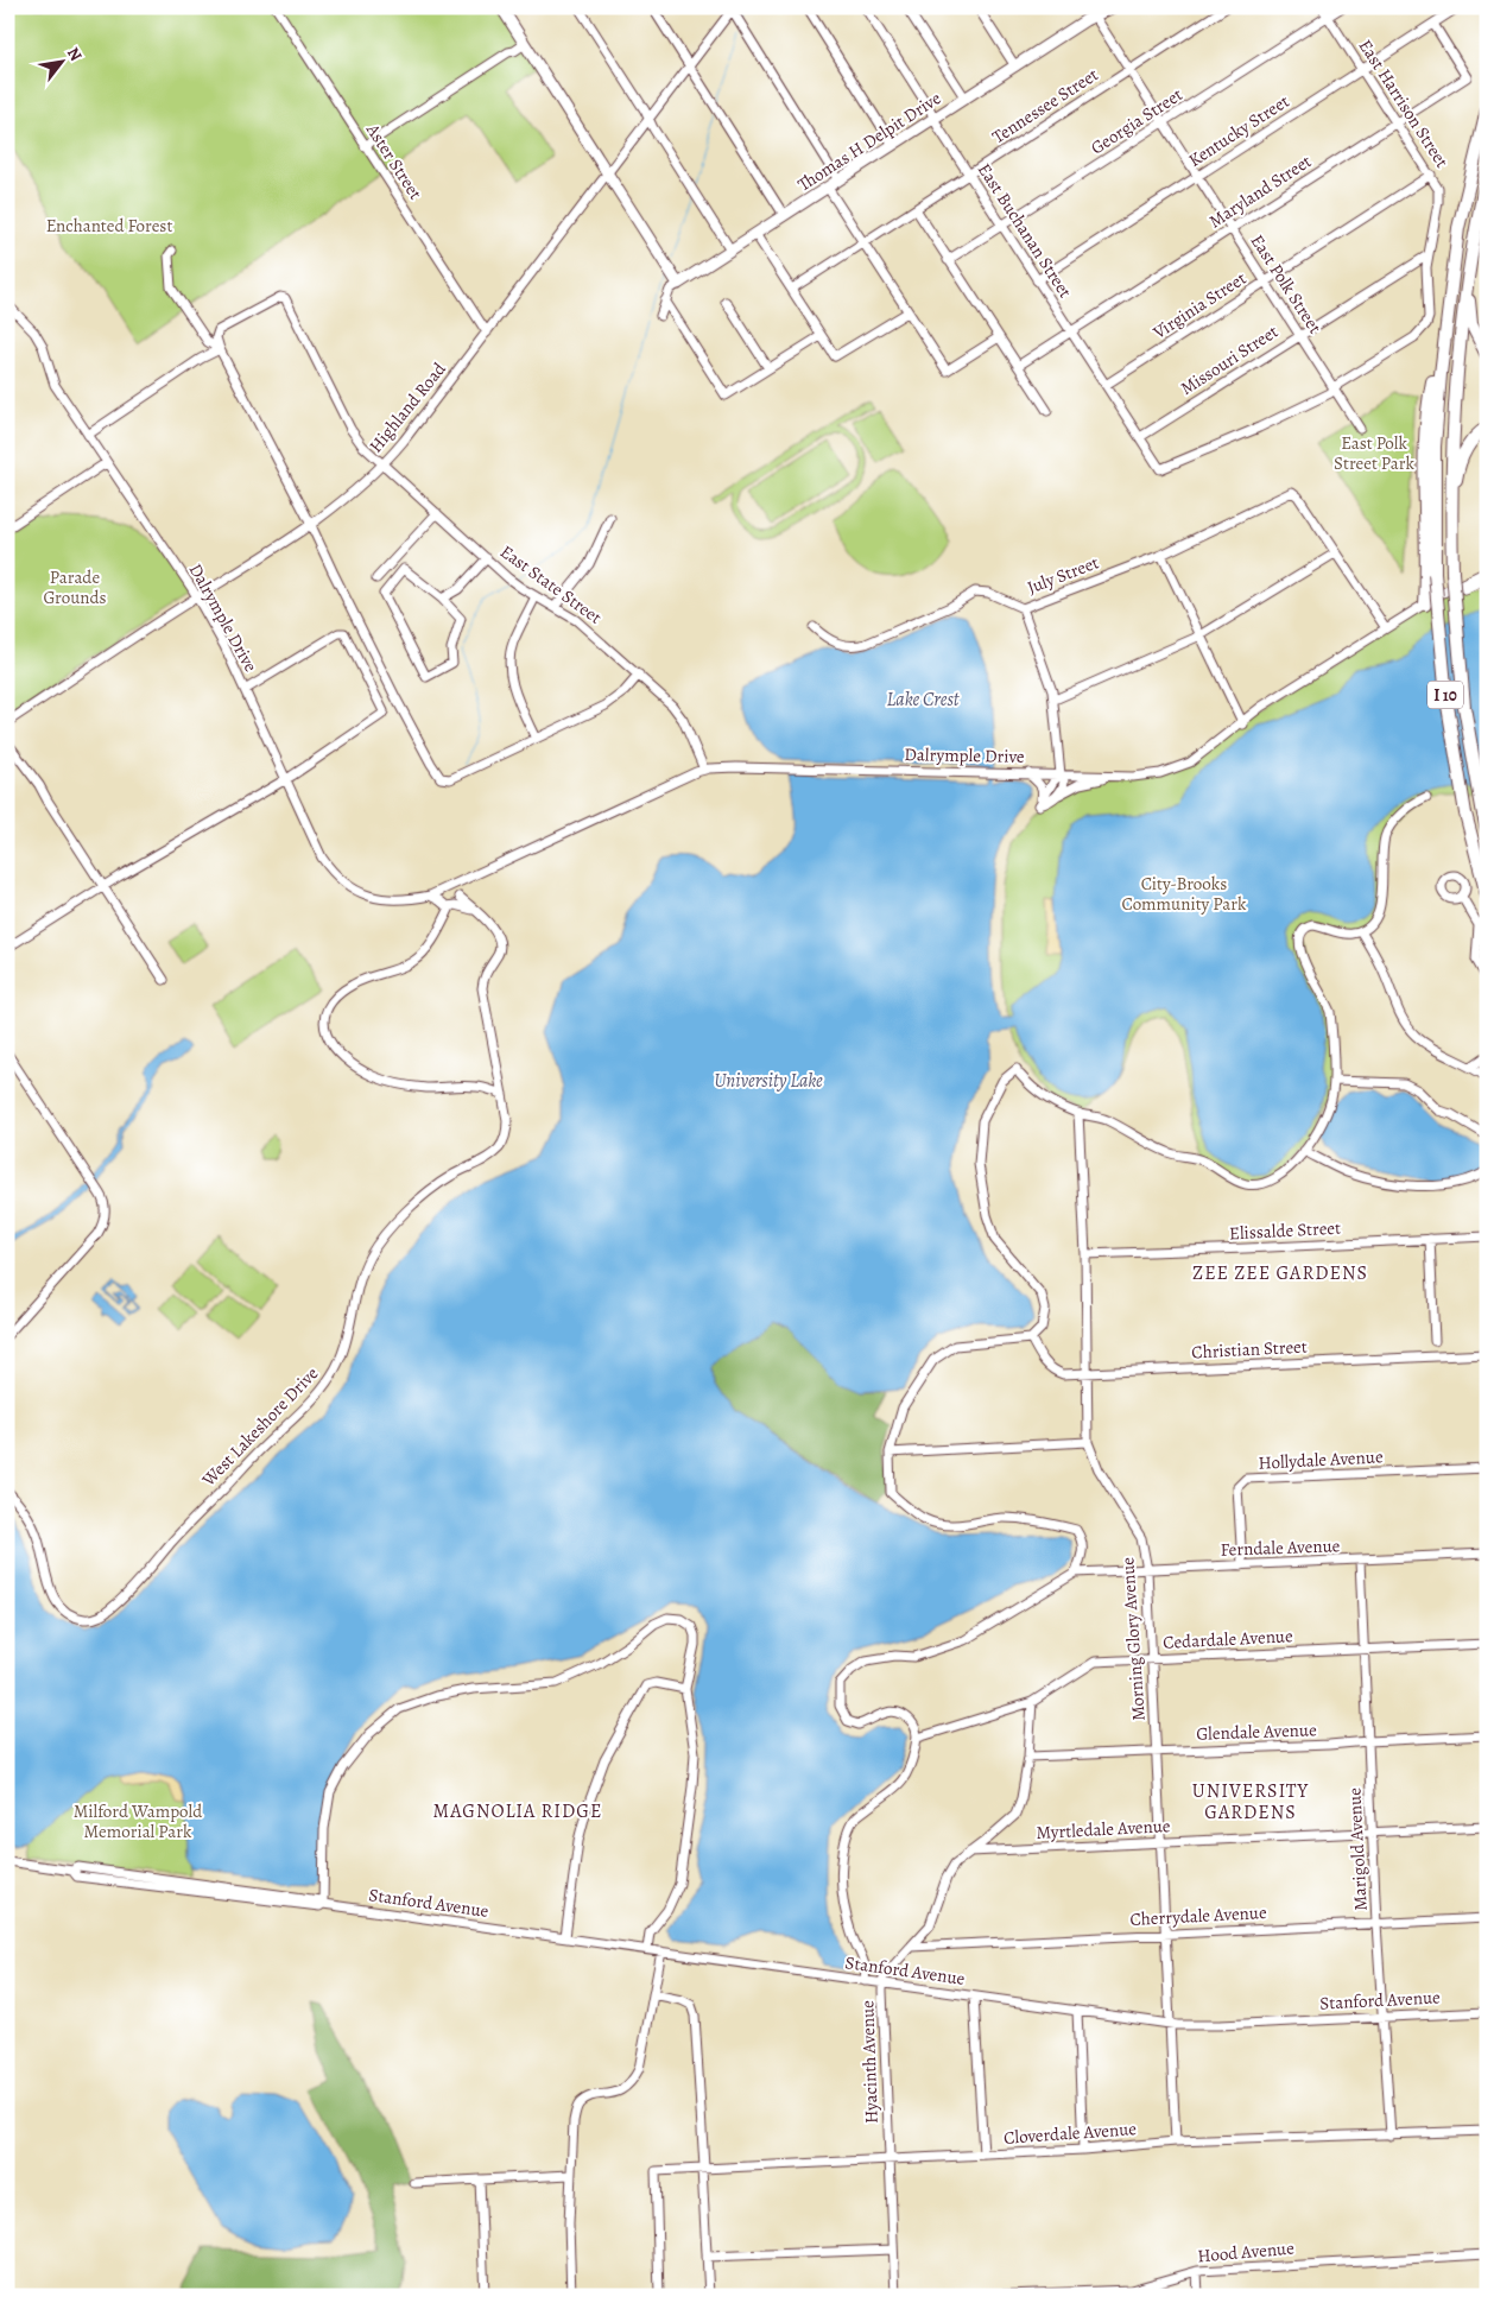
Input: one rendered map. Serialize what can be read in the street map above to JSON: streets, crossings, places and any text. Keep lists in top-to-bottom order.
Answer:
{
  "streets": {
    "highway": ["I 10"],
    "main road": ["Thomas H Delpit Drive"],
    "street": [
      "East Harrison Street",
      "Tennessee Street",
      "Georgia Street",
      "Kentucky Street",
      "Aster Street",
      "Maryland Street",
      "East Buchanan Street",
      "East Polk Street",
      "Virginia Street",
      "Missouri Street",
      "Highland Road",
      "July Street",
      "East State Street",
      "Dalrymple Drive",
      "Elissalde Street",
      "Christian Street",
      "West Lakeshore Drive",
      "Hollydale Avenue",
      "Ferndale Avenue",
      "Morning Glory Avenue",
      "Cedardale Avenue",
      "Glendale Avenue",
      "Myrtledale Avenue",
      "Marigold Avenue",
      "Stanford Avenue",
      "Cherrydale Avenue",
      "Hyacinth Avenue",
      "Cloverdale Avenue",
      "Hood Avenue"
    ]
  },
  "crossings": [
    ["East Harrison Street", "Georgia Street"],
    ["East Harrison Street", "Kentucky Street"],
    ["East Harrison Street", "Maryland Street"],
    ["East Harrison Street", "East Buchanan Street"],
    ["East Harrison Street", "East Polk Street"],
    ["East Harrison Street", "Virginia Street"],
    ["East Harrison Street", "Missouri Street"],
    ["Tennessee Street", "East Buchanan Street"],
    ["Tennessee Street", "East Polk Street"],
    ["Georgia Street", "East Buchanan Street"],
    ["Georgia Street", "East Polk Street"],
    ["Kentucky Street", "Maryland Street"],
    ["Kentucky Street", "East Buchanan Street"],
    ["Kentucky Street", "East Polk Street"],
    ["Thomas H Delpit Drive", "East Buchanan Street"],
    ["Thomas H Delpit Drive", "East Polk Street"],
    ["Aster Street", "Highland Road"],
    ["Maryland Street", "East Buchanan Street"],
    ["Maryland Street", "East Polk Street"],
    ["East Buchanan Street", "East Polk Street"],
    ["East Buchanan Street", "Virginia Street"],
    ["East Buchanan Street", "Missouri Street"],
    ["East Polk Street", "Virginia Street"],
    ["East Polk Street", "Missouri Street"],
    ["Highland Road", "East State Street"],
    ["Highland Road", "Dalrymple Drive"],
    ["East State Street", "Dalrymple Drive"],
    ["Dalrymple Drive", "West Lakeshore Drive"],
    ["Elissalde Street", "Morning Glory Avenue"],
    ["Christian Street", "Morning Glory Avenue"],
    ["Hollydale Avenue", "Ferndale Avenue"],
    ["Ferndale Avenue", "Morning Glory Avenue"],
    ["Ferndale Avenue", "Marigold Avenue"],
    ["Morning Glory Avenue", "Cedardale Avenue"],
    ["Morning Glory Avenue", "Glendale Avenue"],
    ["Morning Glory Avenue", "Myrtledale Avenue"],
    ["Morning Glory Avenue", "Stanford Avenue"],
    ["Morning Glory Avenue", "Cherrydale Avenue"],
    ["Morning Glory Avenue", "Cloverdale Avenue"],
    ["Cedardale Avenue", "Marigold Avenue"],
    ["Cedardale Avenue", "Hyacinth Avenue"],
    ["Glendale Avenue", "Marigold Avenue"],
    ["Glendale Avenue", "Hyacinth Avenue"],
    ["Myrtledale Avenue", "Marigold Avenue"],
    ["Myrtledale Avenue", "Hyacinth Avenue"],
    ["Marigold Avenue", "Stanford Avenue"],
    ["Marigold Avenue", "Cherrydale Avenue"],
    ["Marigold Avenue", "Cloverdale Avenue"],
    ["Stanford Avenue", "Hyacinth Avenue"],
    ["Cherrydale Avenue", "Hyacinth Avenue"],
    ["Hyacinth Avenue", "Cloverdale Avenue"]
  ],
  "districts": ["ZEE ZEE GARDENS", "UNIVERSITY GARDENS", "MAGNOLIA RIDGE"],
  "water": ["Lake Crest", "University Lake"],
  "parks": [
    "Enchanted Forest",
    "East Polk Street Park",
    "Parade Grounds",
    "City-Brooks Community Park",
    "Milford Wampold Memorial Park"
  ],
  "north": "top right"
}
